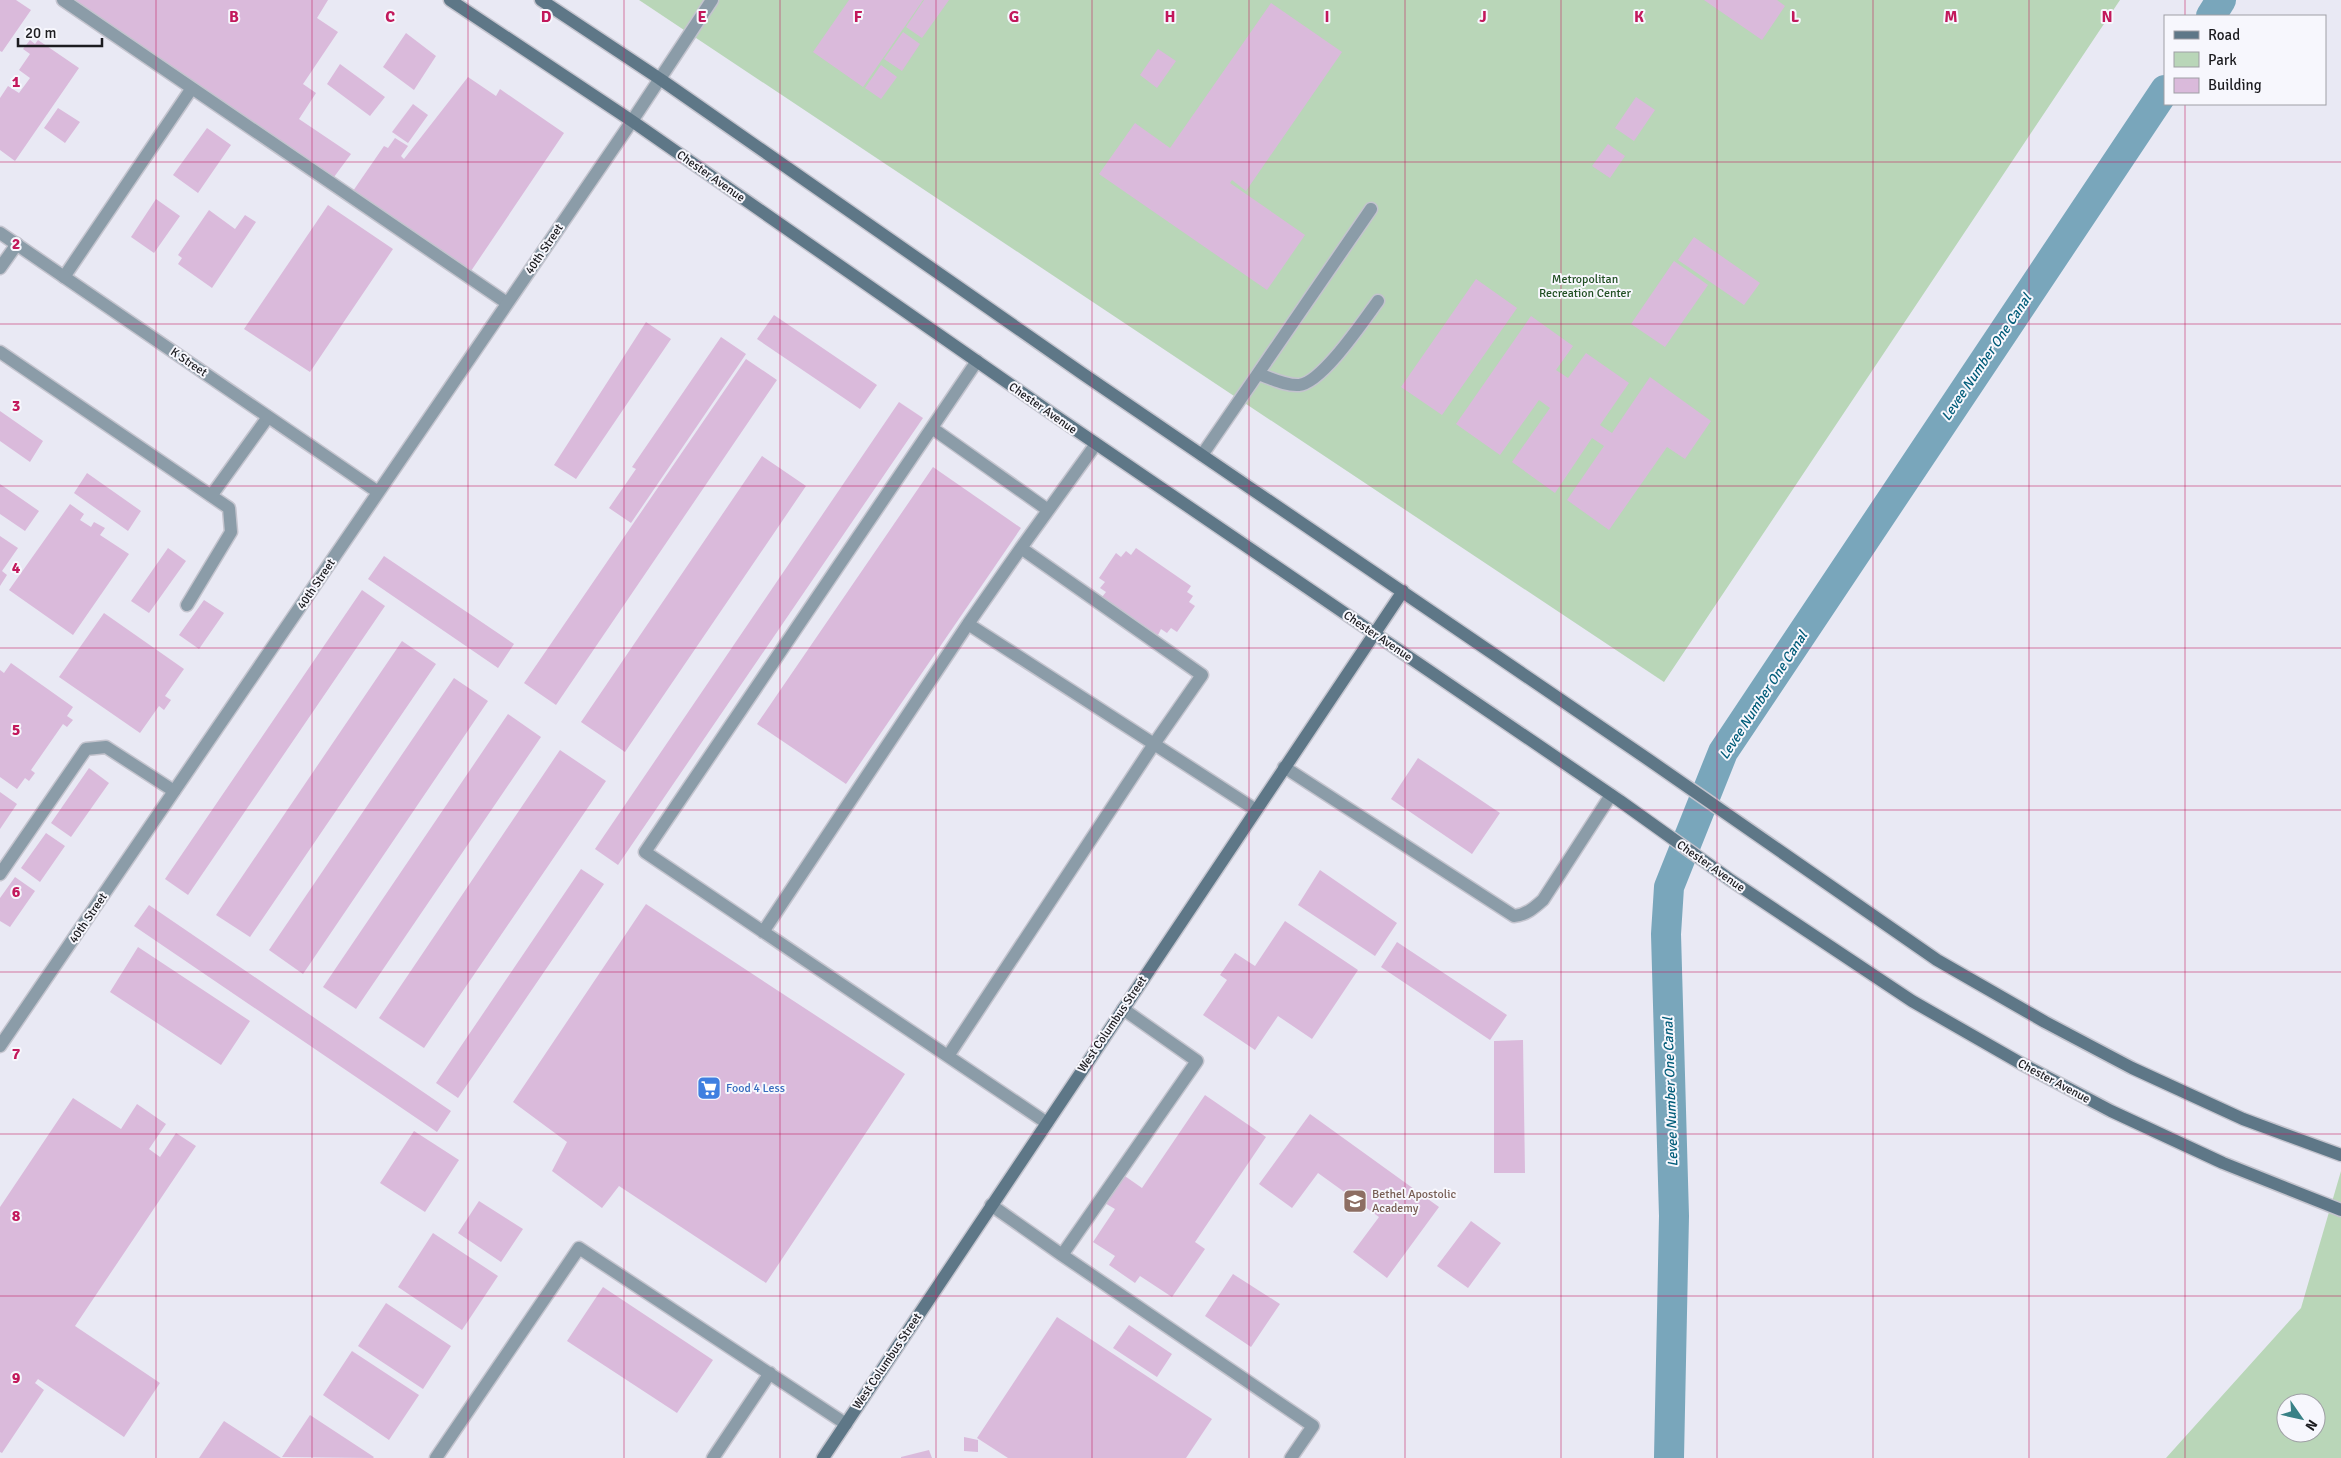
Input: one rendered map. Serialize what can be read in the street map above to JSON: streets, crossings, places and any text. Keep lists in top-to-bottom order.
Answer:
{
  "streets": {
    "main road": ["Chester Avenue", "West Columbus Street"],
    "street": ["40th Street", "K Street"]
  },
  "crossings": [
    ["Chester Avenue", "40th Street"],
    ["Chester Avenue", "West Columbus Street"],
    ["40th Street", "K Street"]
  ],
  "water": ["Levee Number One Canal"],
  "parks": ["Metropolitan Recreation Center"],
  "places": {
    "supermarket": ["Food 4 Less"],
    "school or university": ["Bethel Apostolic Academy"]
  },
  "legend": ["Road", "Park", "Building"],
  "scale_bar": "20 m",
  "north": "bottom right",
  "grid": {
    "columns": [
      "B",
      "C",
      "D",
      "E",
      "F",
      "G",
      "H",
      "I",
      "J",
      "K",
      "L",
      "M",
      "N"
    ],
    "rows": [
      "1",
      "2",
      "3",
      "4",
      "5",
      "6",
      "7",
      "8",
      "9"
    ]
  }
}
